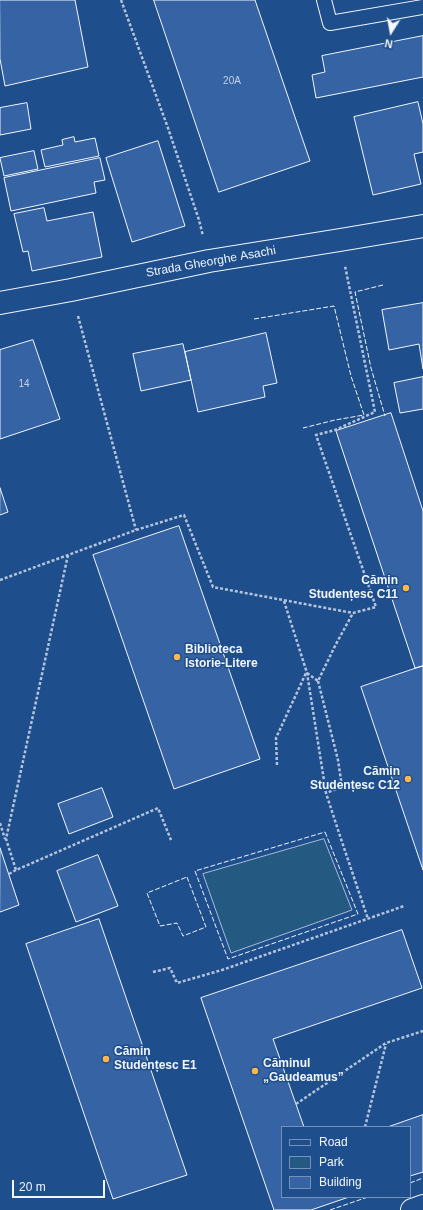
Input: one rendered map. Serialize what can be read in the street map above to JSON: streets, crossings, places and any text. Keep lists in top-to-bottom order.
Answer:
{
  "streets": {
    "street": ["Strada Gheorghe Asachi"]
  },
  "places": [
    "Cămin Studențesc C11",
    "Biblioteca Istorie-Litere",
    "Cămin Studențesc C12",
    "Cămin Studențesc E1",
    "Căminul „Gaudeamus”"
  ],
  "house_numbers": ["20A", "14"],
  "legend": ["Road", "Park", "Building"],
  "scale_bar": "20 m",
  "north": "bottom"
}
